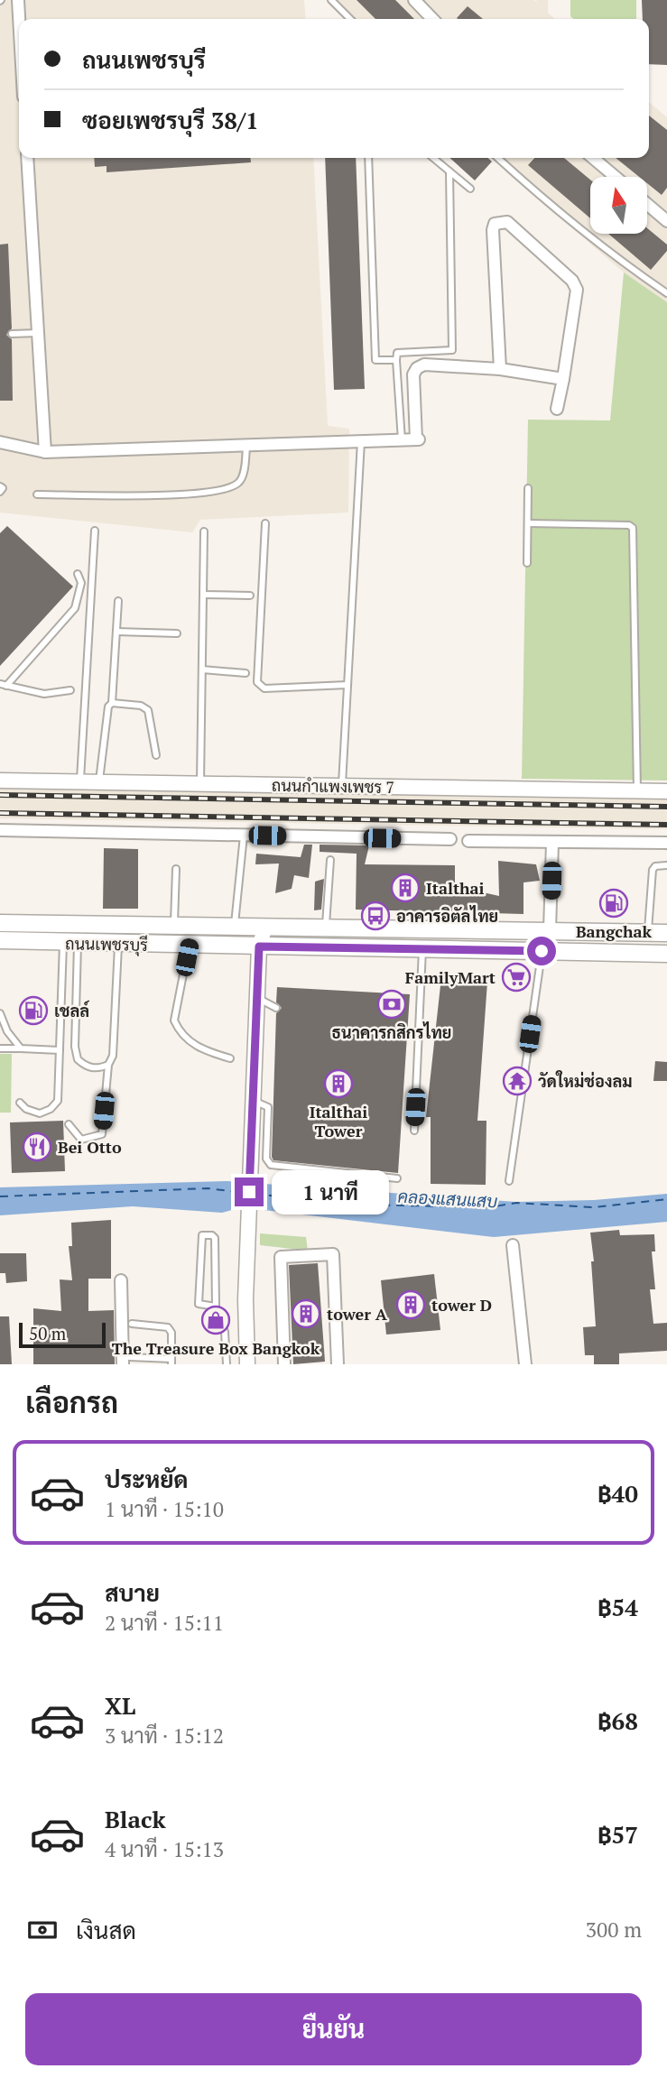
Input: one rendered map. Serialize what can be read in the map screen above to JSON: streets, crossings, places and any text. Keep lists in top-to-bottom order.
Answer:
{
  "streets": {
    "main road": ["ถนนเพชรบุรี"],
    "street": ["ถนนกำแพงเพชร 7"]
  },
  "water": ["คลองแสนแสบ"],
  "places": {
    "building": [
      "Italthai",
      "Italthai Tower",
      "tower D",
      "tower A"
    ],
    "fuel station": ["Bangchak", "เชลล์"],
    "bus stop": ["อาคารอิตัลไทย"],
    "supermarket": ["FamilyMart"],
    "bank": ["ธนาคารกสิกรไทย"],
    "temple": ["วัดใหม่ช่องลม"],
    "restaurant": ["Bei Otto"],
    "shop": ["The Treasure Box Bangkok"]
  },
  "scale_bar": "50 m",
  "north": "top",
  "page": {
    "banner": ["ถนนเพชรบุรี", "ซอยเพชรบุรี 38/1"],
    "bubble": "1 นาที",
    "scale": "50 m",
    "heading": "เลือกรถ",
    "list": [
      {
        "name": "ประหยัด",
        "note": "1 นาที · 15:10",
        "value": "฿40"
      },
      {
        "name": "สบาย",
        "note": "2 นาที · 15:11",
        "value": "฿54"
      },
      {
        "name": "XL",
        "note": "3 นาที · 15:12",
        "value": "฿68"
      },
      {
        "name": "Black",
        "note": "4 นาที · 15:13",
        "value": "฿57"
      }
    ],
    "pay": ["เงินสด", "300 m"],
    "buttons": "ยืนยัน"
  }
}
